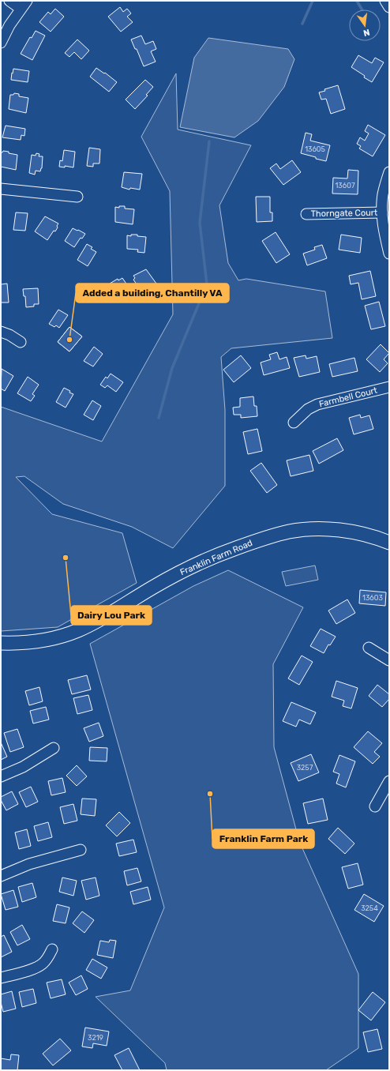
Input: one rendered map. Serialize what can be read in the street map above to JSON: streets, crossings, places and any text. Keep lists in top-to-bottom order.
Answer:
{
  "streets": {
    "main road": ["Franklin Farm Road"],
    "street": ["Thorngate Court", "Farmbell Court"]
  },
  "places": ["Added a building, Chantilly VA", "Dairy Lou Park", "Franklin Farm Park"],
  "house_numbers": [
    "13605",
    "13607",
    "13603",
    "3257",
    "3254",
    "3219"
  ],
  "north": "bottom"
}
